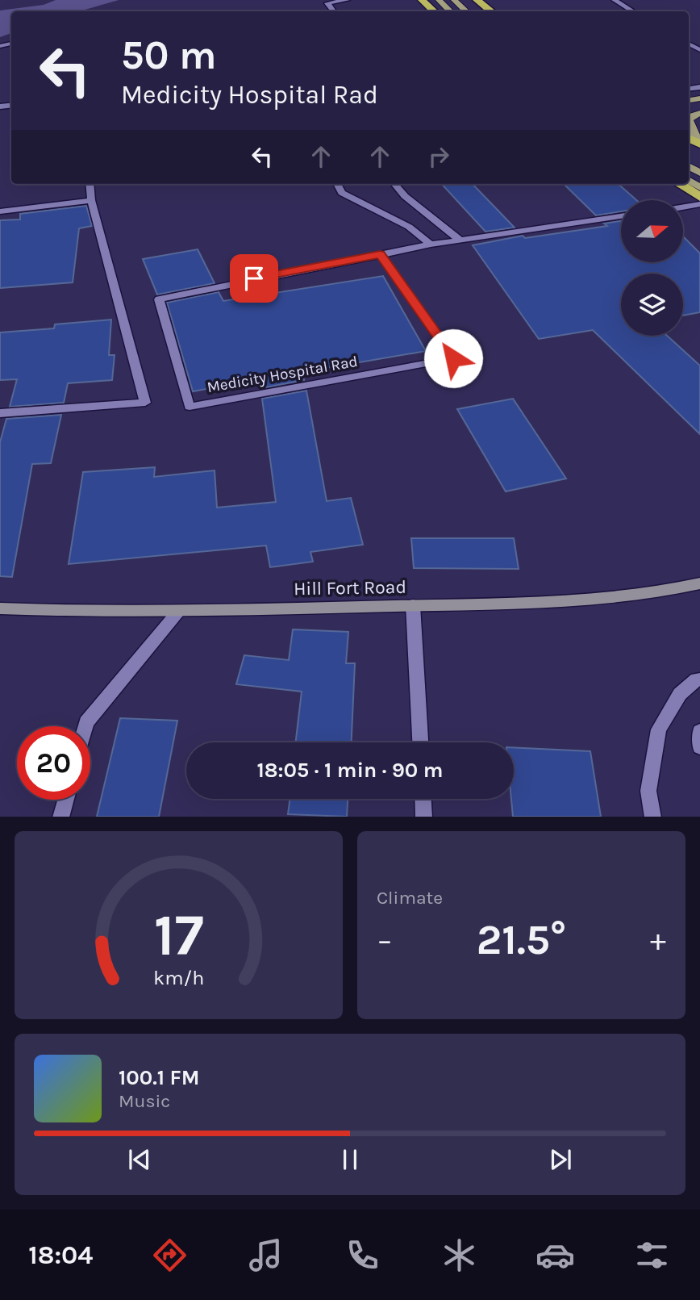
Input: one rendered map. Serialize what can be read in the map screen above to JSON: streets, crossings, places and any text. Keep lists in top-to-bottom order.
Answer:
{
  "streets": {
    "main road": ["Hill Fort Road"],
    "street": ["Medicity Hospital Rad"]
  },
  "north": "right",
  "page": {
    "turn": ["50 m", "Medicity Hospital Rad"],
    "limit": "20",
    "trip": "18:05 · 1 min · 90 m",
    "tile": "Climate",
    "heat": ["−", "21.5°", "+"],
    "song": ["100.1 FM", "Music"],
    "tabs": "18:04",
    "gauge": ["17", "km/h"]
  }
}
